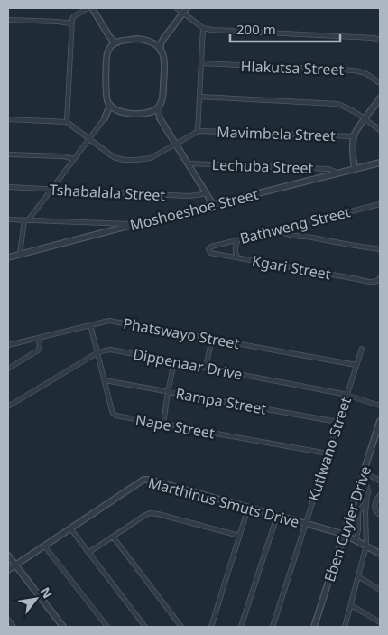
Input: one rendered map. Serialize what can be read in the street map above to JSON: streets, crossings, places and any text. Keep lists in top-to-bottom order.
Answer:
{
  "streets": {
    "street": [
      "Hlakutsa Street",
      "Mavimbela Street",
      "Lechuba Street",
      "Tshabalala Street",
      "Moshoeshoe Street",
      "Bathweng Street",
      "Kgari Street",
      "Phatswayo Street",
      "Dippenaar Drive",
      "Rampa Street",
      "Nape Street",
      "Kutlwano Street",
      "Marthinus Smuts Drive",
      "Eben Cuyler Drive"
    ]
  },
  "crossings": [
    ["Lechuba Street", "Moshoeshoe Street"],
    ["Bathweng Street", "Kgari Street"],
    ["Phatswayo Street", "Nape Street"],
    ["Phatswayo Street", "Kutlwano Street"],
    ["Dippenaar Drive", "Nape Street"],
    ["Dippenaar Drive", "Kutlwano Street"],
    ["Rampa Street", "Nape Street"],
    ["Rampa Street", "Kutlwano Street"],
    ["Nape Street", "Kutlwano Street"],
    ["Kutlwano Street", "Marthinus Smuts Drive"],
    ["Marthinus Smuts Drive", "Eben Cuyler Drive"]
  ],
  "scale_bar": "200 m",
  "north": "top right"
}
